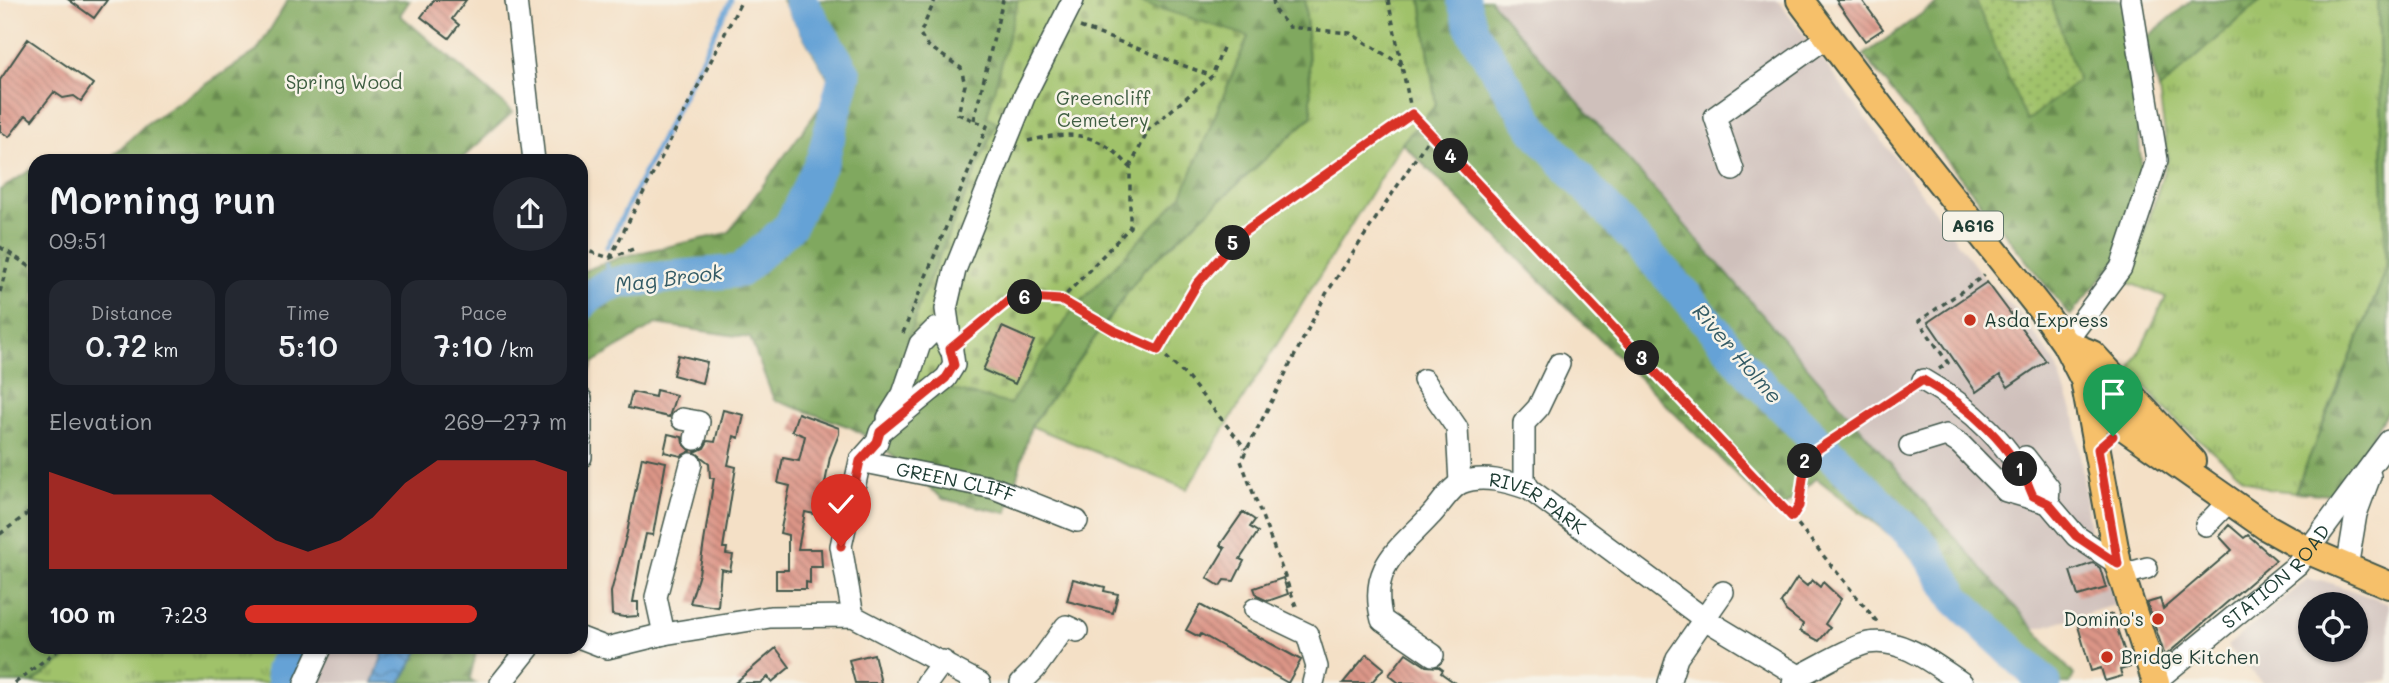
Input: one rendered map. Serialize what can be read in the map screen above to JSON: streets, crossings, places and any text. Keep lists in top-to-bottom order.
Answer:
{
  "streets": {
    "main road": ["A616"],
    "street": ["GREEN CLIFF", "RIVER PARK", "STATION ROAD"]
  },
  "crossings": [
    ["A616", "STATION ROAD"]
  ],
  "water": ["Mag Brook", "River Holme"],
  "parks": ["Spring Wood", "Greencliff Cemetery"],
  "places": ["Asda Express", "Domino's", "Bridge Kitchen"],
  "page": {
    "pins": [
      "4",
      "5",
      "6",
      "3",
      "2",
      "1"
    ],
    "heading": ["Morning run", "09:51"],
    "stats": [
      ["Distance", "0.72 km"],
      ["Time", "5:10"],
      ["Pace", "7:10 /km"]
    ],
    "chart": ["Elevation", "269–277 m"],
    "list": [
      {
        "name": "100 m",
        "note": "7:23"
      }
    ]
  }
}
